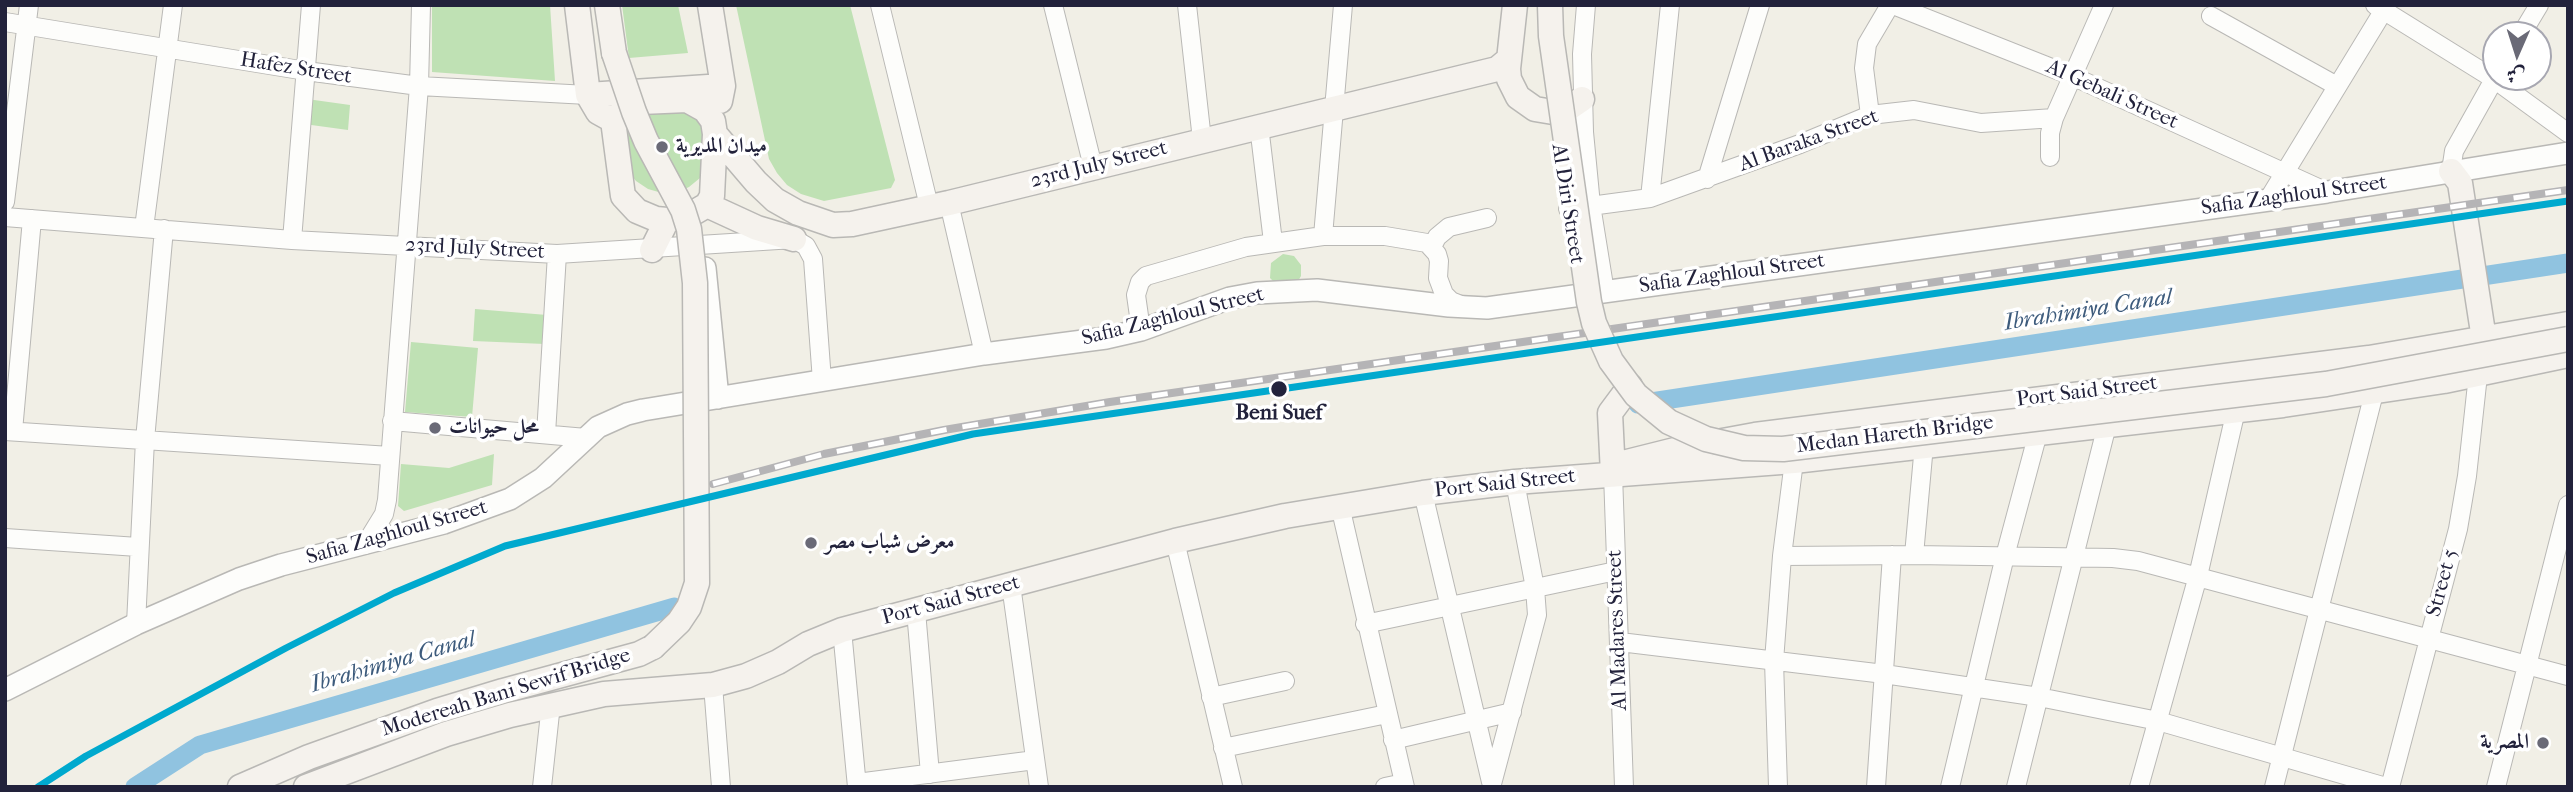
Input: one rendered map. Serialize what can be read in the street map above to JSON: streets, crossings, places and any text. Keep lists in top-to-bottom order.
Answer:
{
  "streets": {
    "main road": [
      "23rd July Street",
      "Port Said Street",
      "Medan Hareth Bridge",
      "Modereah Bani Sewif Bridge"
    ],
    "street": [
      "Hafez Street",
      "Al Gebali Street",
      "Al Baraka Street",
      "Safia Zaghloul Street",
      "Al Diri Street",
      "Street 5",
      "Al Madares Street"
    ]
  },
  "crossings": [
    ["Al Gebali Street", "Safia Zaghloul Street"],
    ["Al Baraka Street", "Al Diri Street"],
    ["Safia Zaghloul Street", "Al Diri Street"],
    ["Port Said Street", "Street 5"],
    ["Port Said Street", "Al Madares Street"]
  ],
  "water": ["Ibrahimiya Canal"],
  "places": [
    "ميدان المديرية",
    "Beni Suef",
    "محل حيوانات",
    "معرض شباب مصر",
    "المصرية"
  ],
  "north": "bottom"
}
